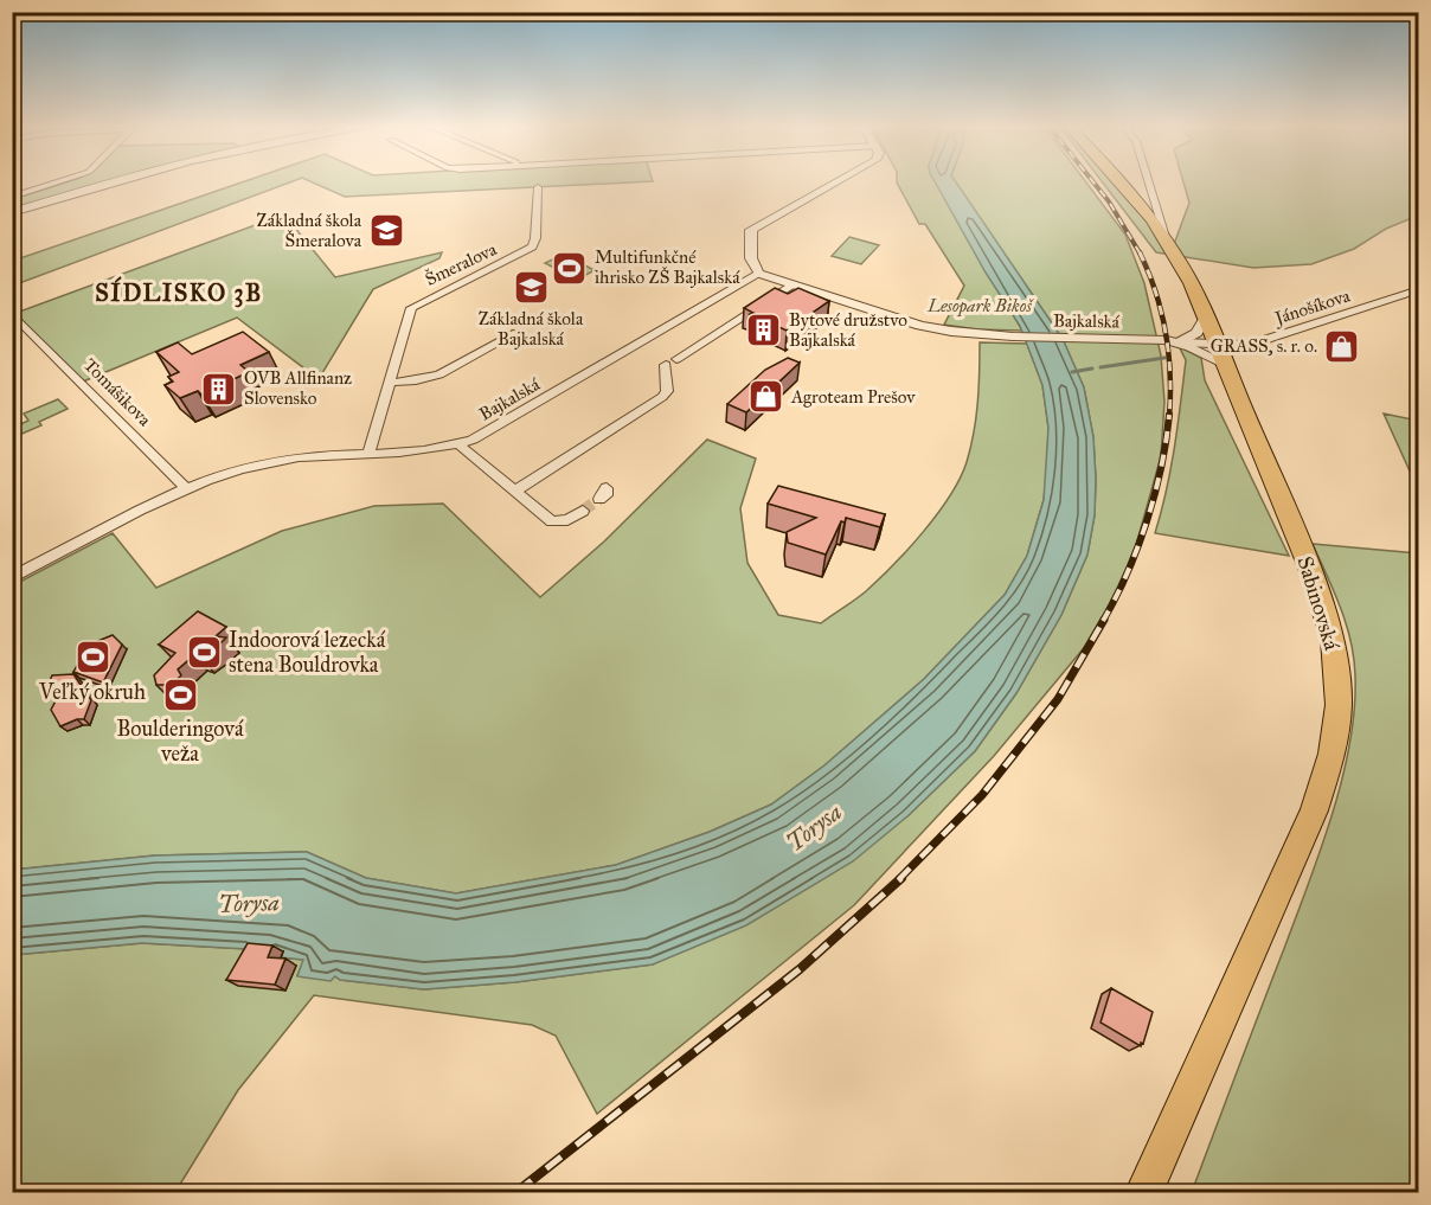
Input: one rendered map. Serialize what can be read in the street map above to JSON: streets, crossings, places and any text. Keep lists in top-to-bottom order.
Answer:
{
  "streets": {
    "main road": ["Sabinovská"],
    "street": [
      "Šmeralova",
      "Jánošíkova",
      "Bajkalská",
      "Tomášikova"
    ]
  },
  "crossings": [
    ["Šmeralova", "Bajkalská"],
    ["Jánošíkova", "Bajkalská"],
    ["Jánošíkova", "Sabinovská"],
    ["Bajkalská", "Tomášikova"],
    ["Bajkalská", "Sabinovská"]
  ],
  "districts": ["SÍDLISKO 3B"],
  "water": ["Torysa"],
  "parks": ["Lesopark Bikoš"],
  "places": {
    "school or university": ["Základná škola Šmeralova", "Základná škola Bajkalská"],
    "sports": [
      "Multifunkčné ihrisko ZŠ Bajkalská",
      "Indoorová lezecká stena Bouldrovka",
      "Veľký okruh",
      "Boulderingová veža"
    ],
    "building": ["Bytové družstvo Bajkalská", "OVB Allfinanz Slovensko"],
    "shop": ["GRASS, s. r. o.", "Agroteam Prešov"]
  }
}
